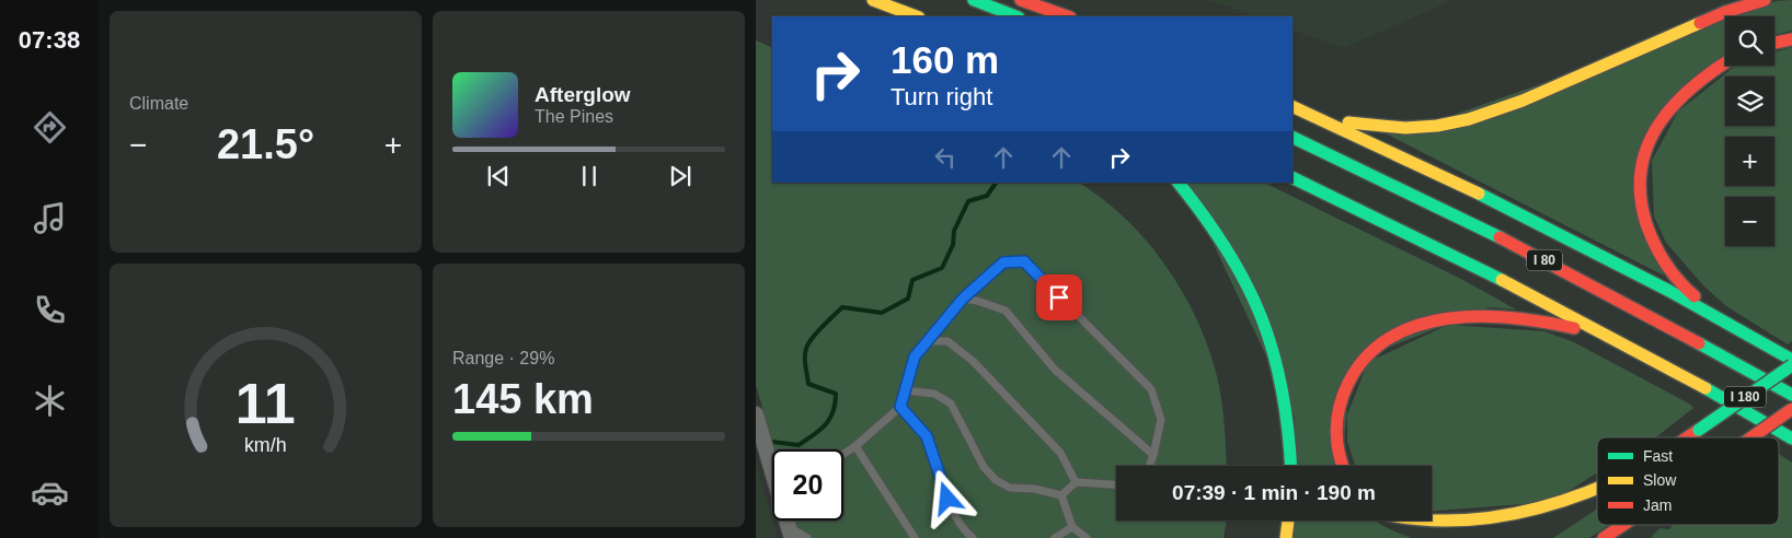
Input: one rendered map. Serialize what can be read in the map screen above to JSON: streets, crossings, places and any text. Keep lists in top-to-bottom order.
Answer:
{
  "streets": {
    "highway": ["I 80", "I 180"]
  },
  "legend": ["Fast", "Slow", "Jam"],
  "page": {
    "tabs": "07:38",
    "tile": [
      "Climate",
      ["Range · 29%", "145 km"]
    ],
    "map_buttons": ["+", "−"],
    "turn": ["160 m", "Turn right"],
    "song": ["Afterglow", "The Pines"],
    "heat": ["−", "21.5°", "+"],
    "limit": "20",
    "trip": "07:39 · 1 min · 190 m",
    "gauge": ["11", "km/h"]
  }
}
